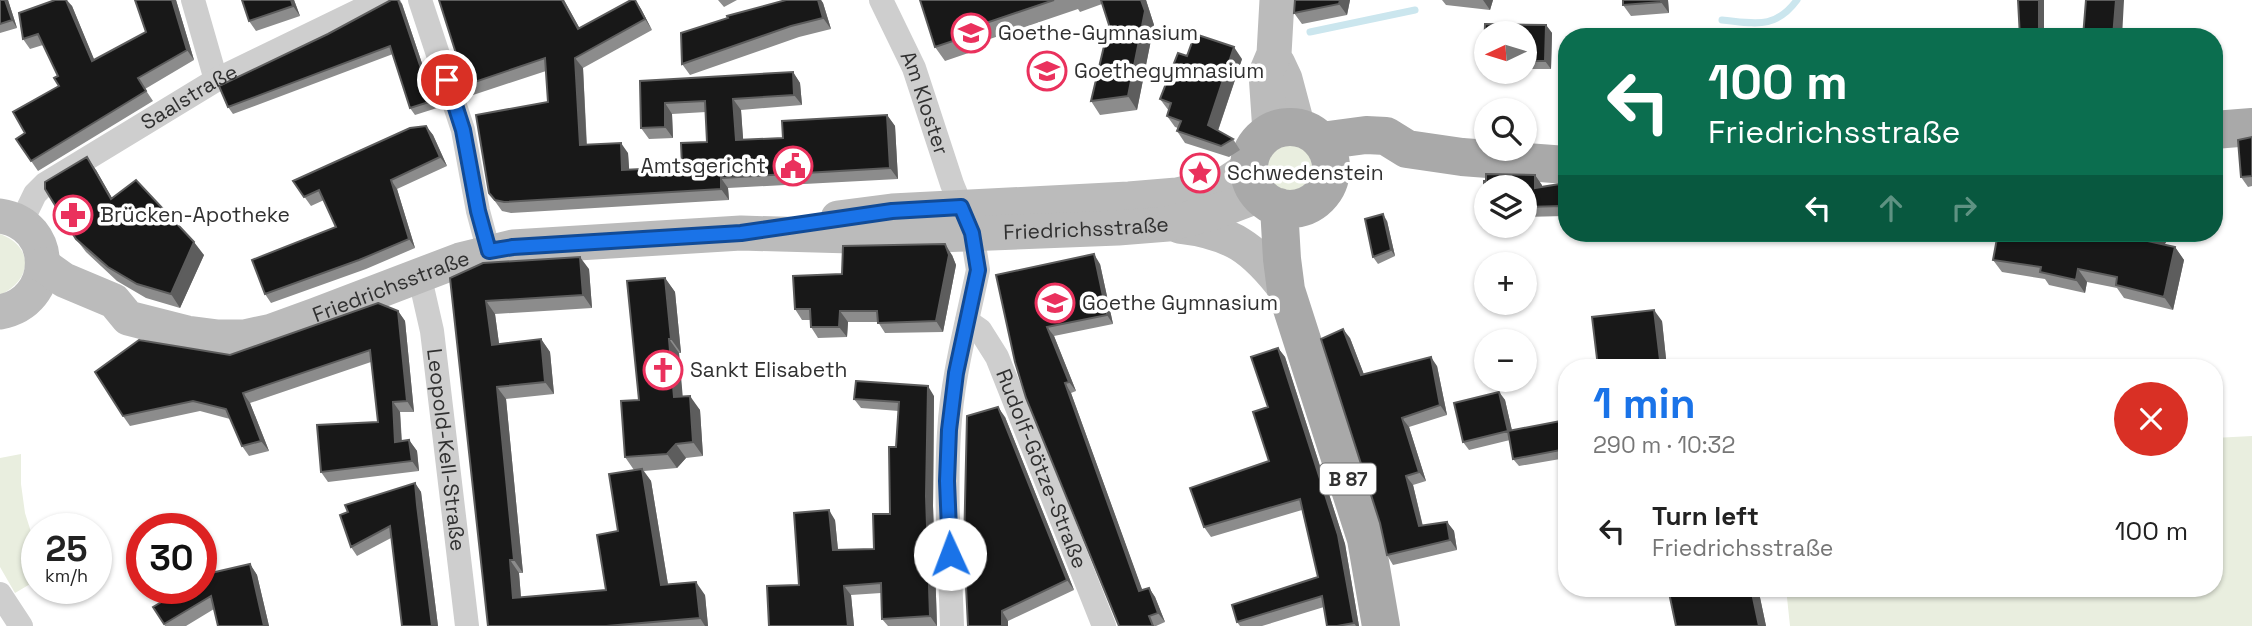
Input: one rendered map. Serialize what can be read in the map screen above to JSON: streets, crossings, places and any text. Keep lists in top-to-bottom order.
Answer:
{
  "streets": {
    "main road": ["Friedrichsstraße", "B 87"],
    "street": [
      "Saalstraße",
      "Am Kloster",
      "Leopold-Kell-Straße",
      "Rudolf-Götze-Straße"
    ]
  },
  "crossings": [
    ["Am Kloster", "Friedrichsstraße"],
    ["Am Kloster", "Rudolf-Götze-Straße"],
    ["Friedrichsstraße", "Leopold-Kell-Straße"],
    ["Friedrichsstraße", "B 87"]
  ],
  "places": {
    "school or university": ["Goethe-Gymnasium", "Goethegymnasium", "Goethe Gymnasium"],
    "public building": ["Amtsgericht"],
    "place": ["Schwedenstein"],
    "pharmacy": ["Brücken-Apotheke"],
    "church": ["Sankt Elisabeth"]
  },
  "north": "left",
  "page": {
    "map_buttons": ["+", "−"],
    "turn": ["100 m", "Friedrichsstraße"],
    "heading": ["1 min", "290 m · 10:32"],
    "list": [
      {
        "name": "Turn left",
        "note": "Friedrichsstraße",
        "value": "100 m"
      }
    ],
    "speed": "25 km/h",
    "limit": "30"
  }
}
